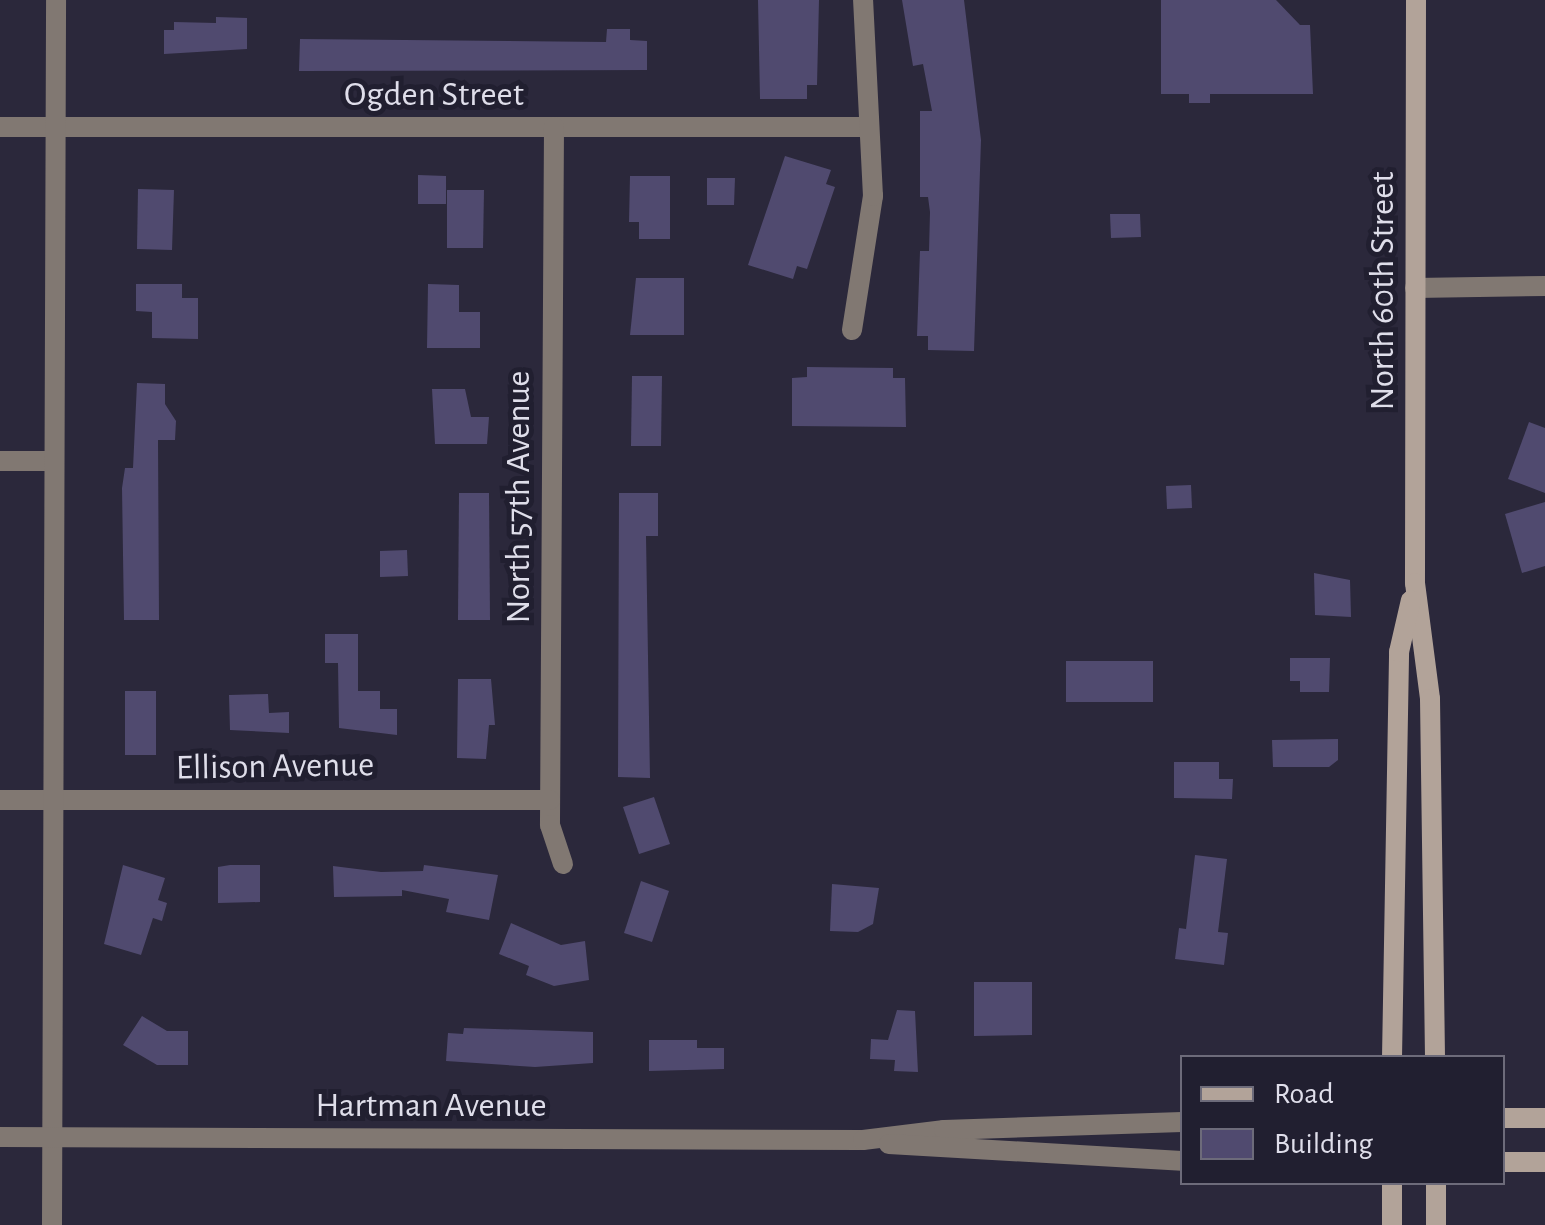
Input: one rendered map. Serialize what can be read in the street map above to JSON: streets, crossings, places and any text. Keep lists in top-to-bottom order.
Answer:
{
  "streets": {
    "main road": ["North 60th Street"],
    "street": [
      "Ogden Street",
      "North 57th Avenue",
      "Ellison Avenue",
      "Hartman Avenue"
    ]
  },
  "crossings": [
    ["Ogden Street", "North 57th Avenue"],
    ["North 57th Avenue", "Ellison Avenue"]
  ],
  "legend": ["Road", "Building"]
}
